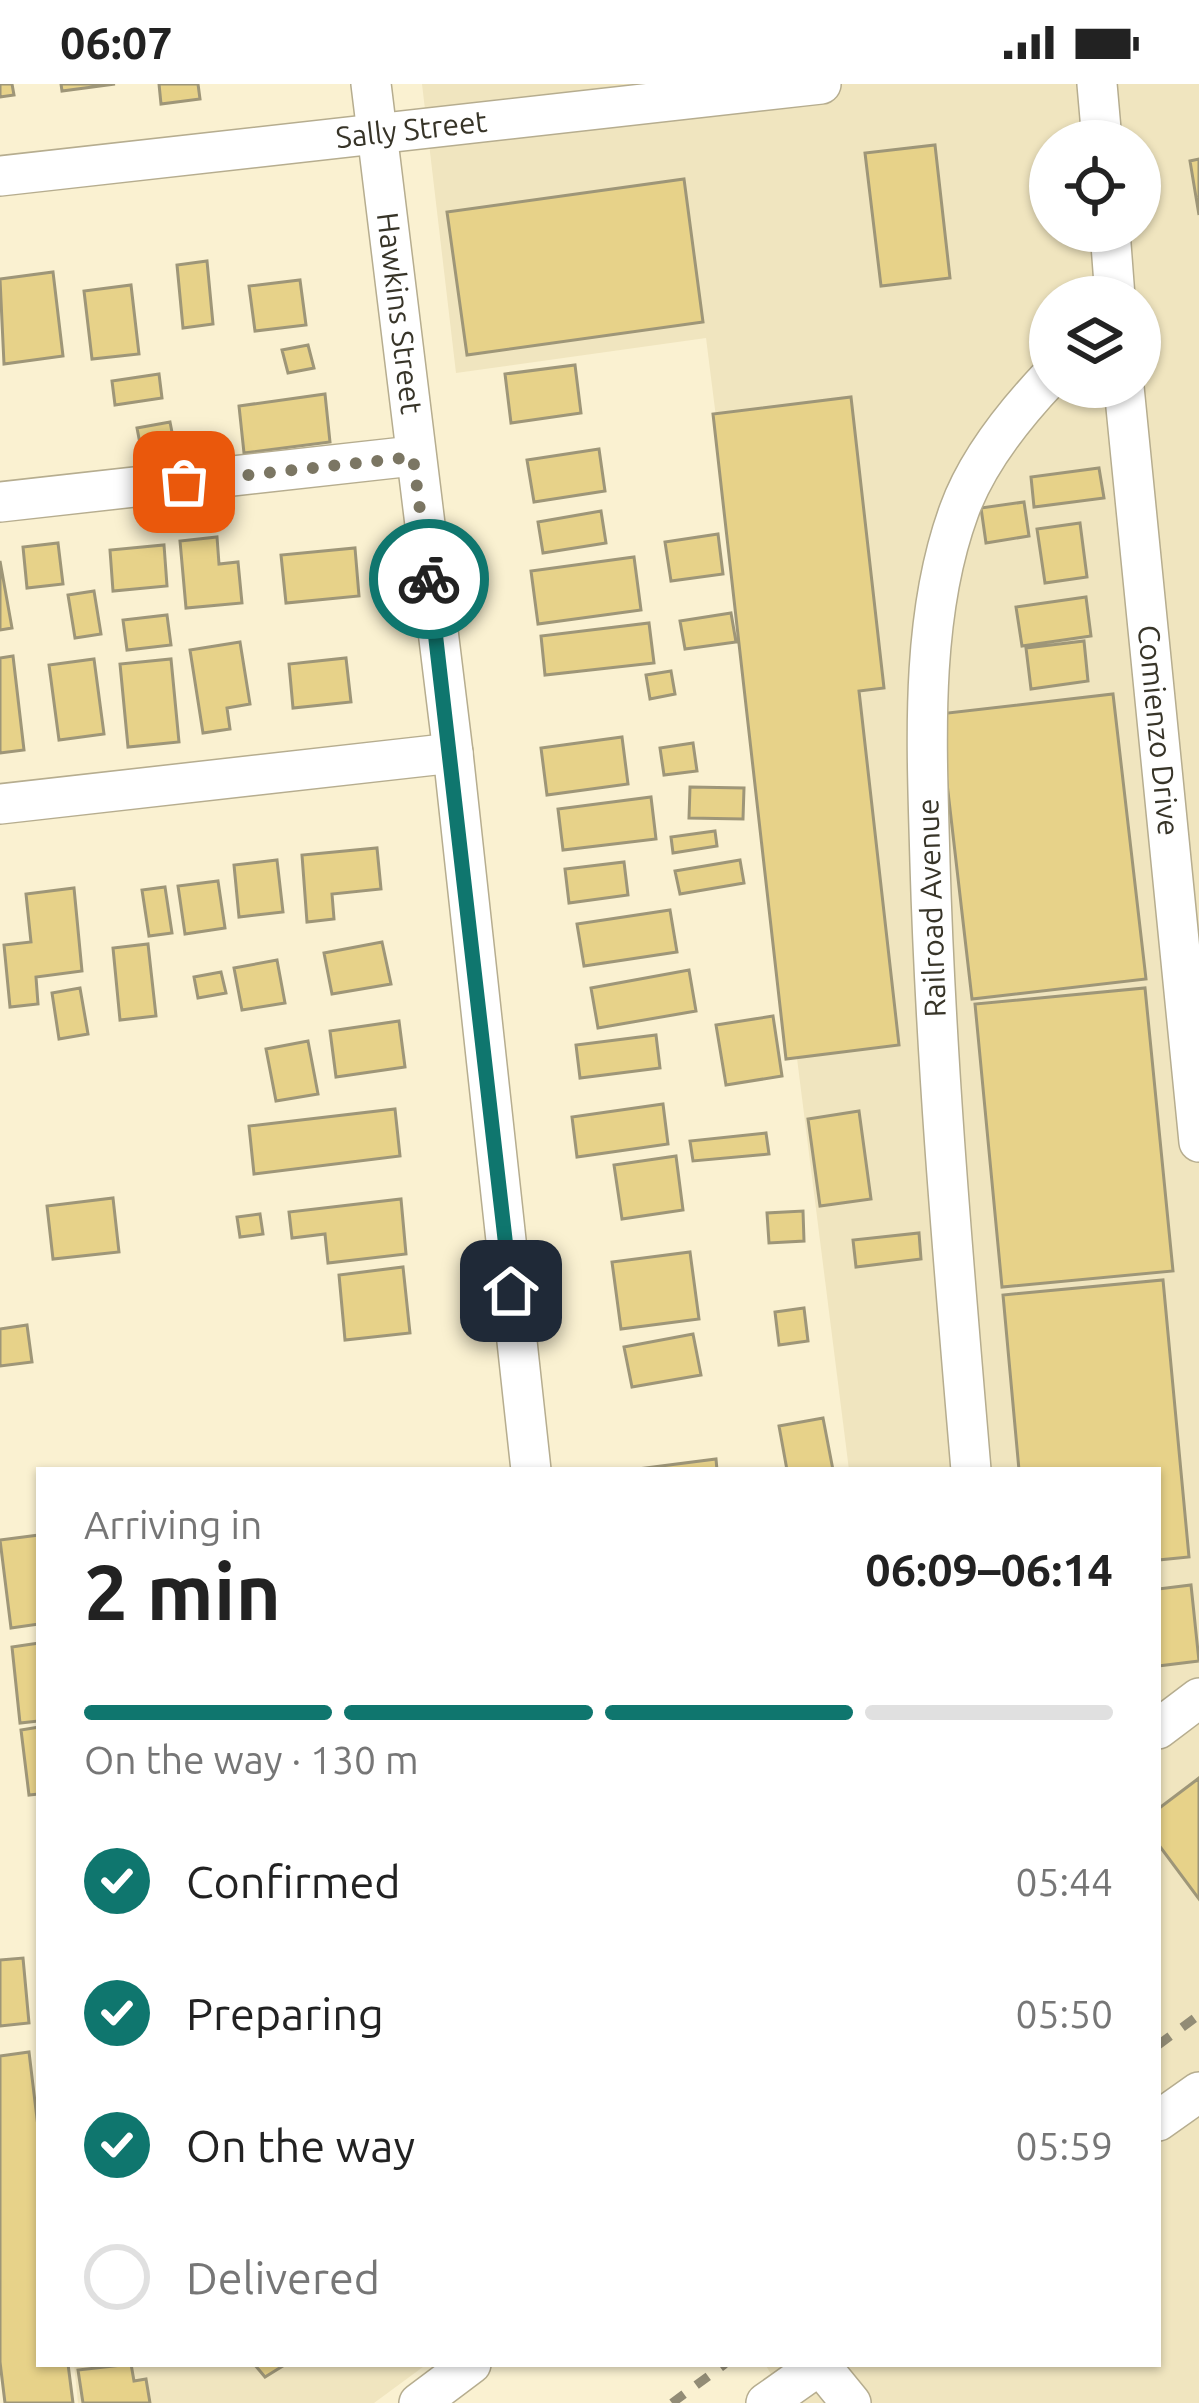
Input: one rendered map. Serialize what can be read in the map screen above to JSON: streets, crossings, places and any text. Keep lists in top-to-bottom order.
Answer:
{
  "streets": {
    "street": [
      "Sally Street",
      "Hawkins Street",
      "Comienzo Drive",
      "Railroad Avenue"
    ]
  },
  "crossings": [
    ["Sally Street", "Hawkins Street"]
  ],
  "page": {
    "status": "06:07",
    "heading": ["2 min", "Arriving in", "06:09–06:14"],
    "bar": "On the way · 130 m",
    "list": [
      ["Confirmed", "05:44"],
      ["Preparing", "05:50"],
      ["On the way", "05:59"],
      "Delivered"
    ]
  }
}
